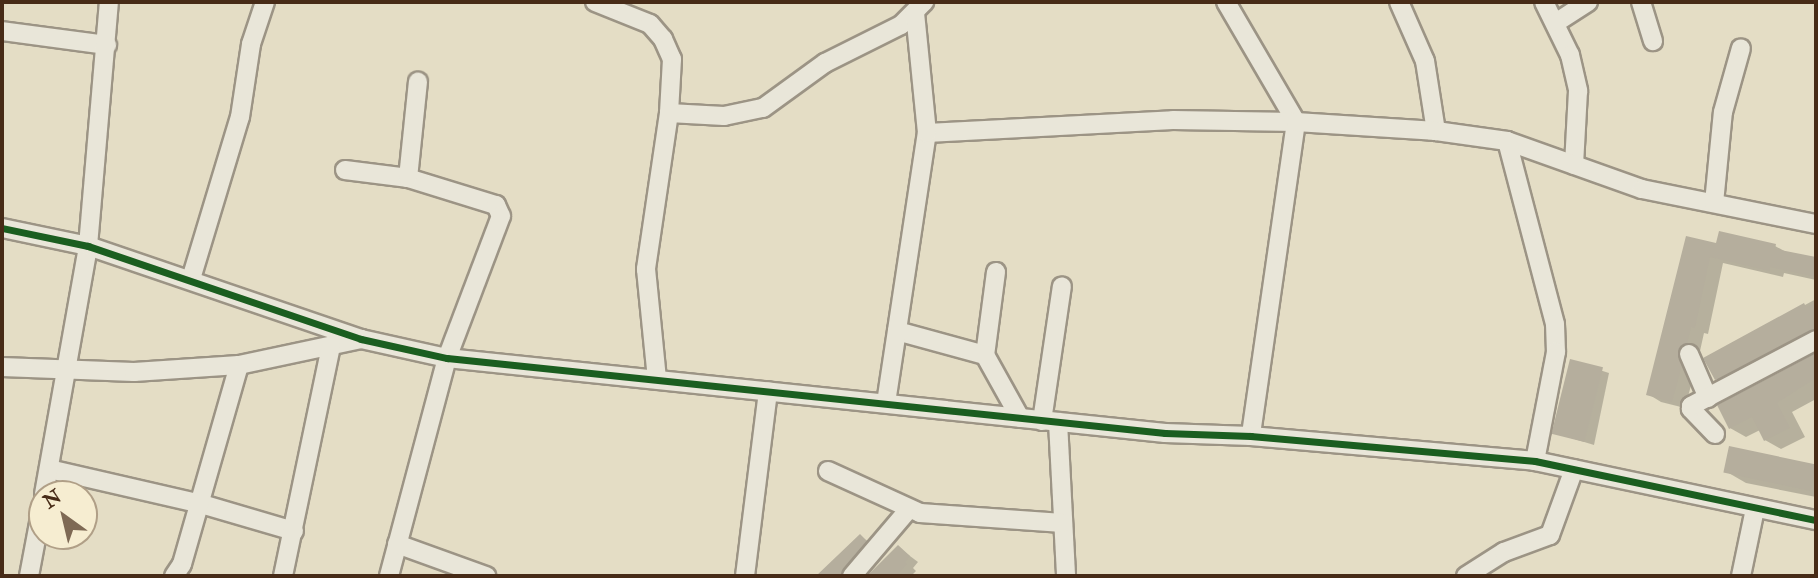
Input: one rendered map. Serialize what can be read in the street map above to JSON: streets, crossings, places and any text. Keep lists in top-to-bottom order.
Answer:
{
  "north": "top left"
}
